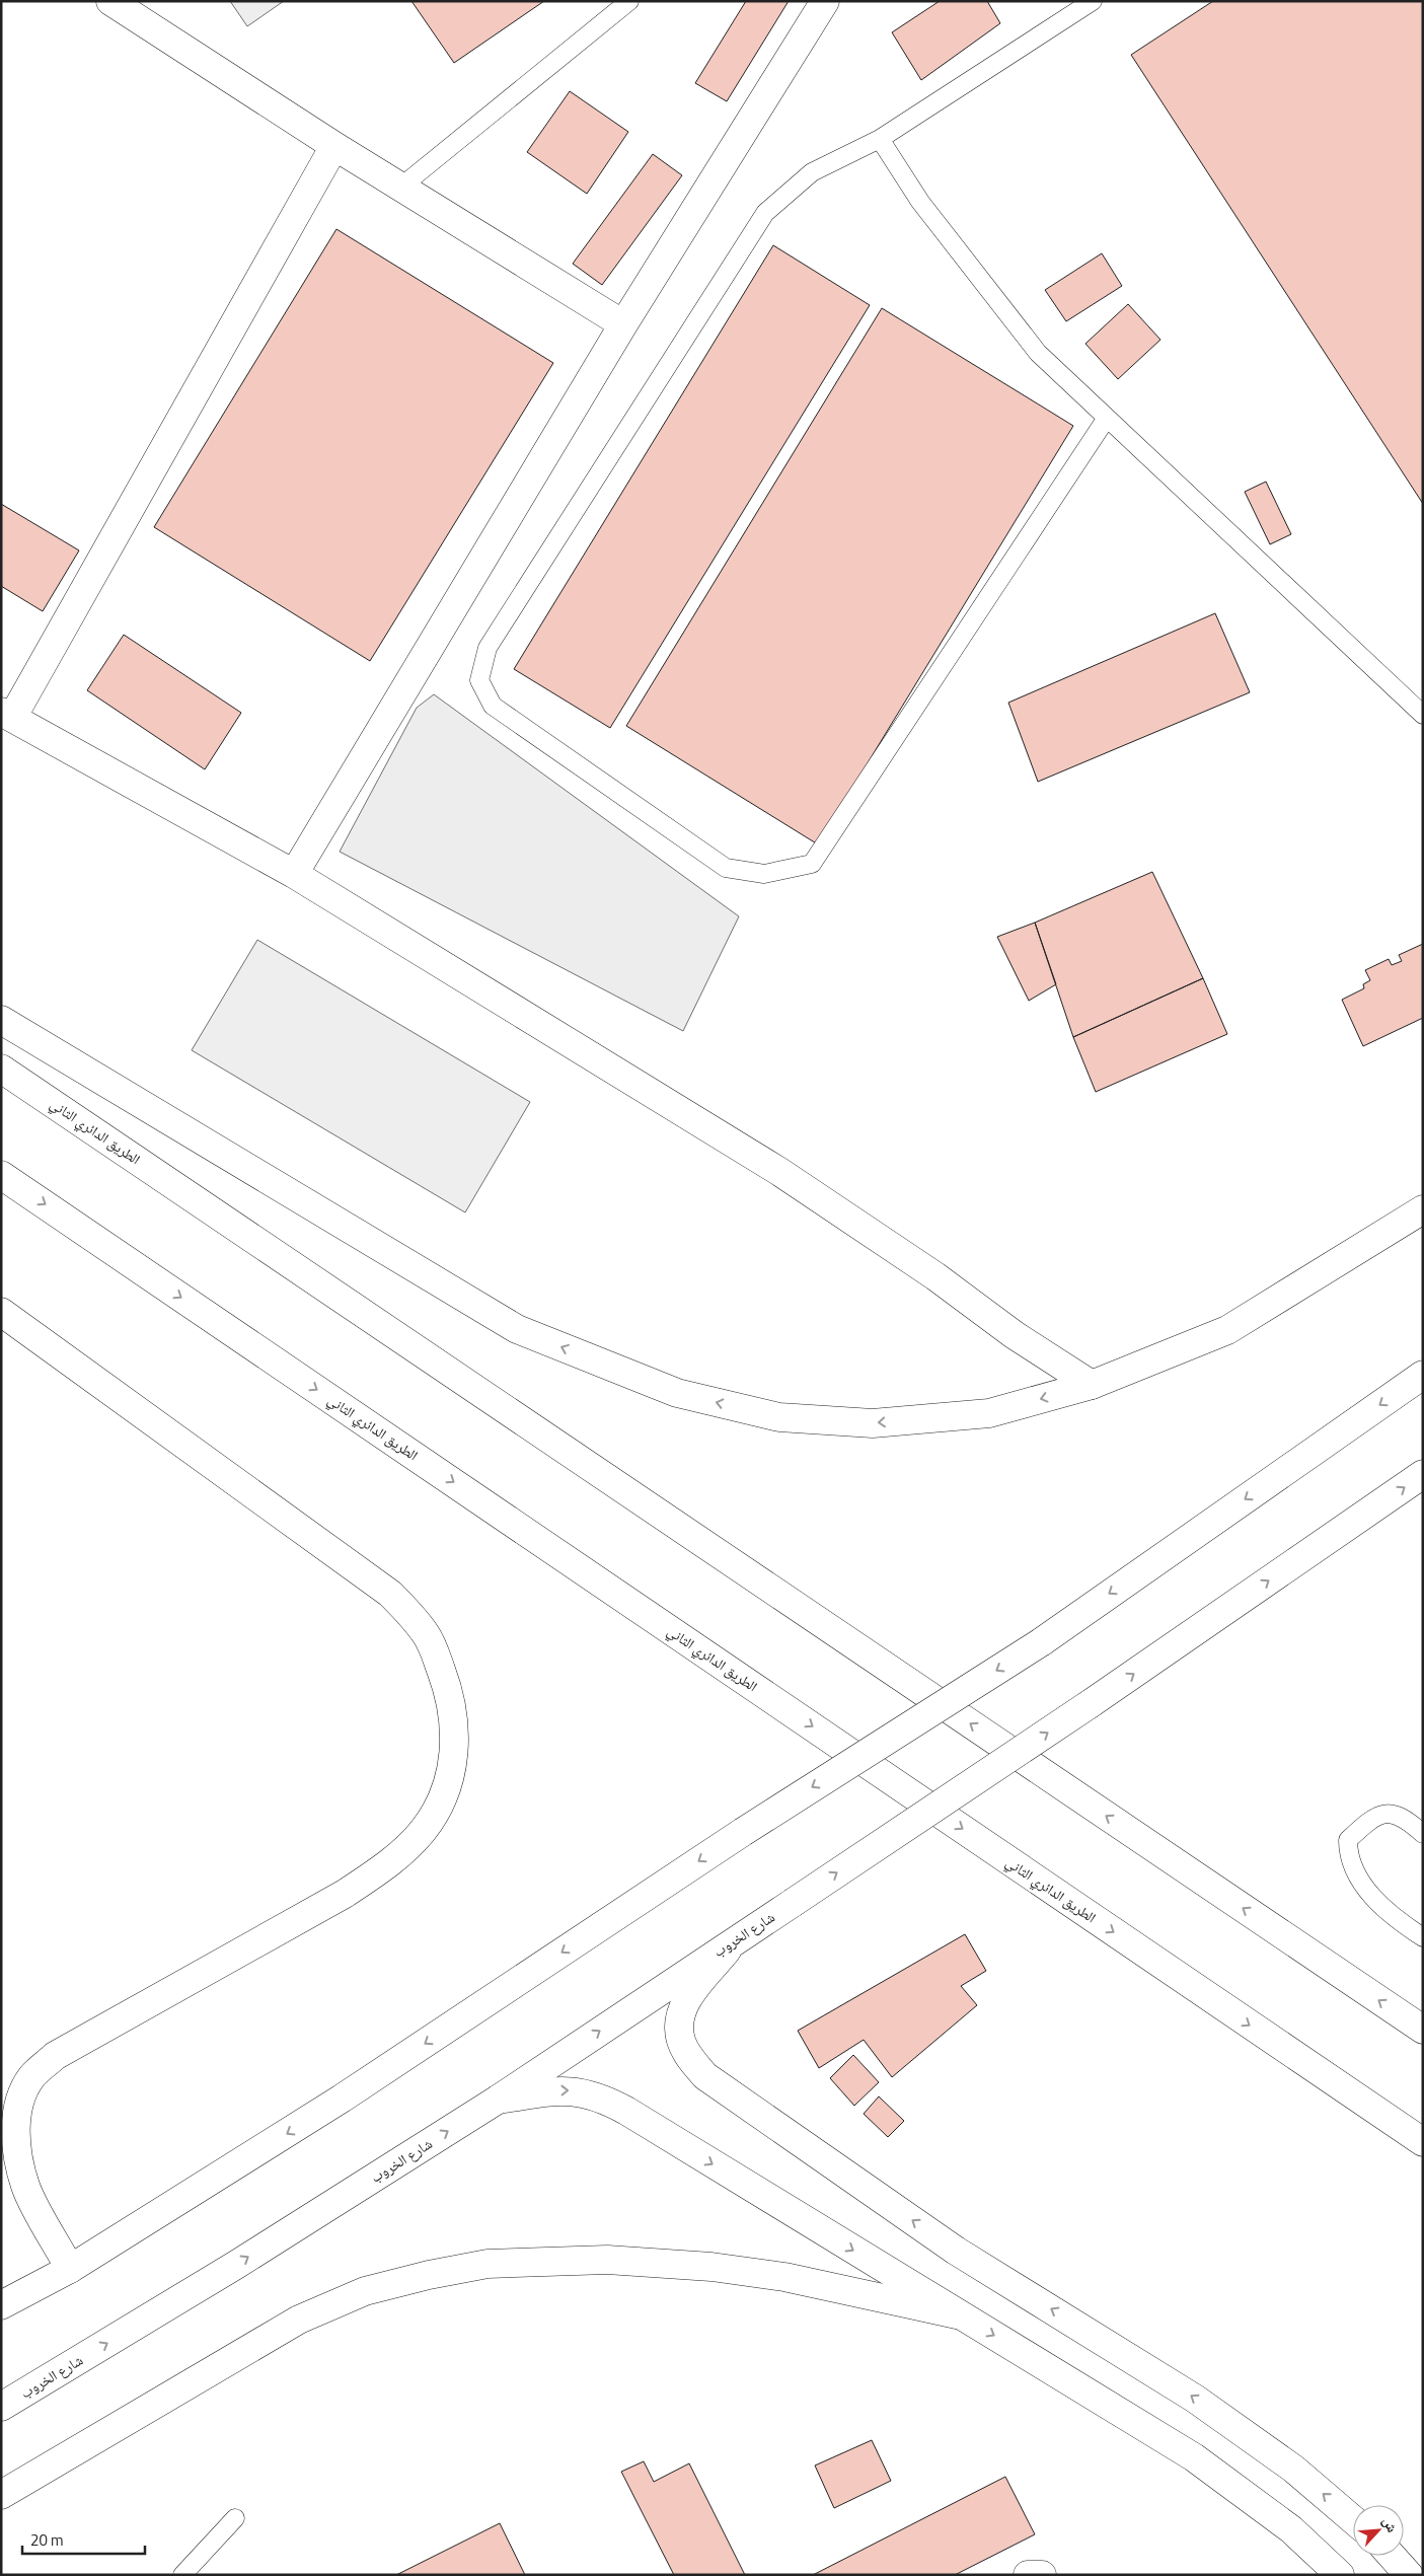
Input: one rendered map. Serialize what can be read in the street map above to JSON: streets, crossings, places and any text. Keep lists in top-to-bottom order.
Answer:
{
  "streets": {
    "main road": ["الطريق الدائري الثاني", "شارع الخروب"]
  },
  "scale_bar": "20 m",
  "north": "top right"
}
